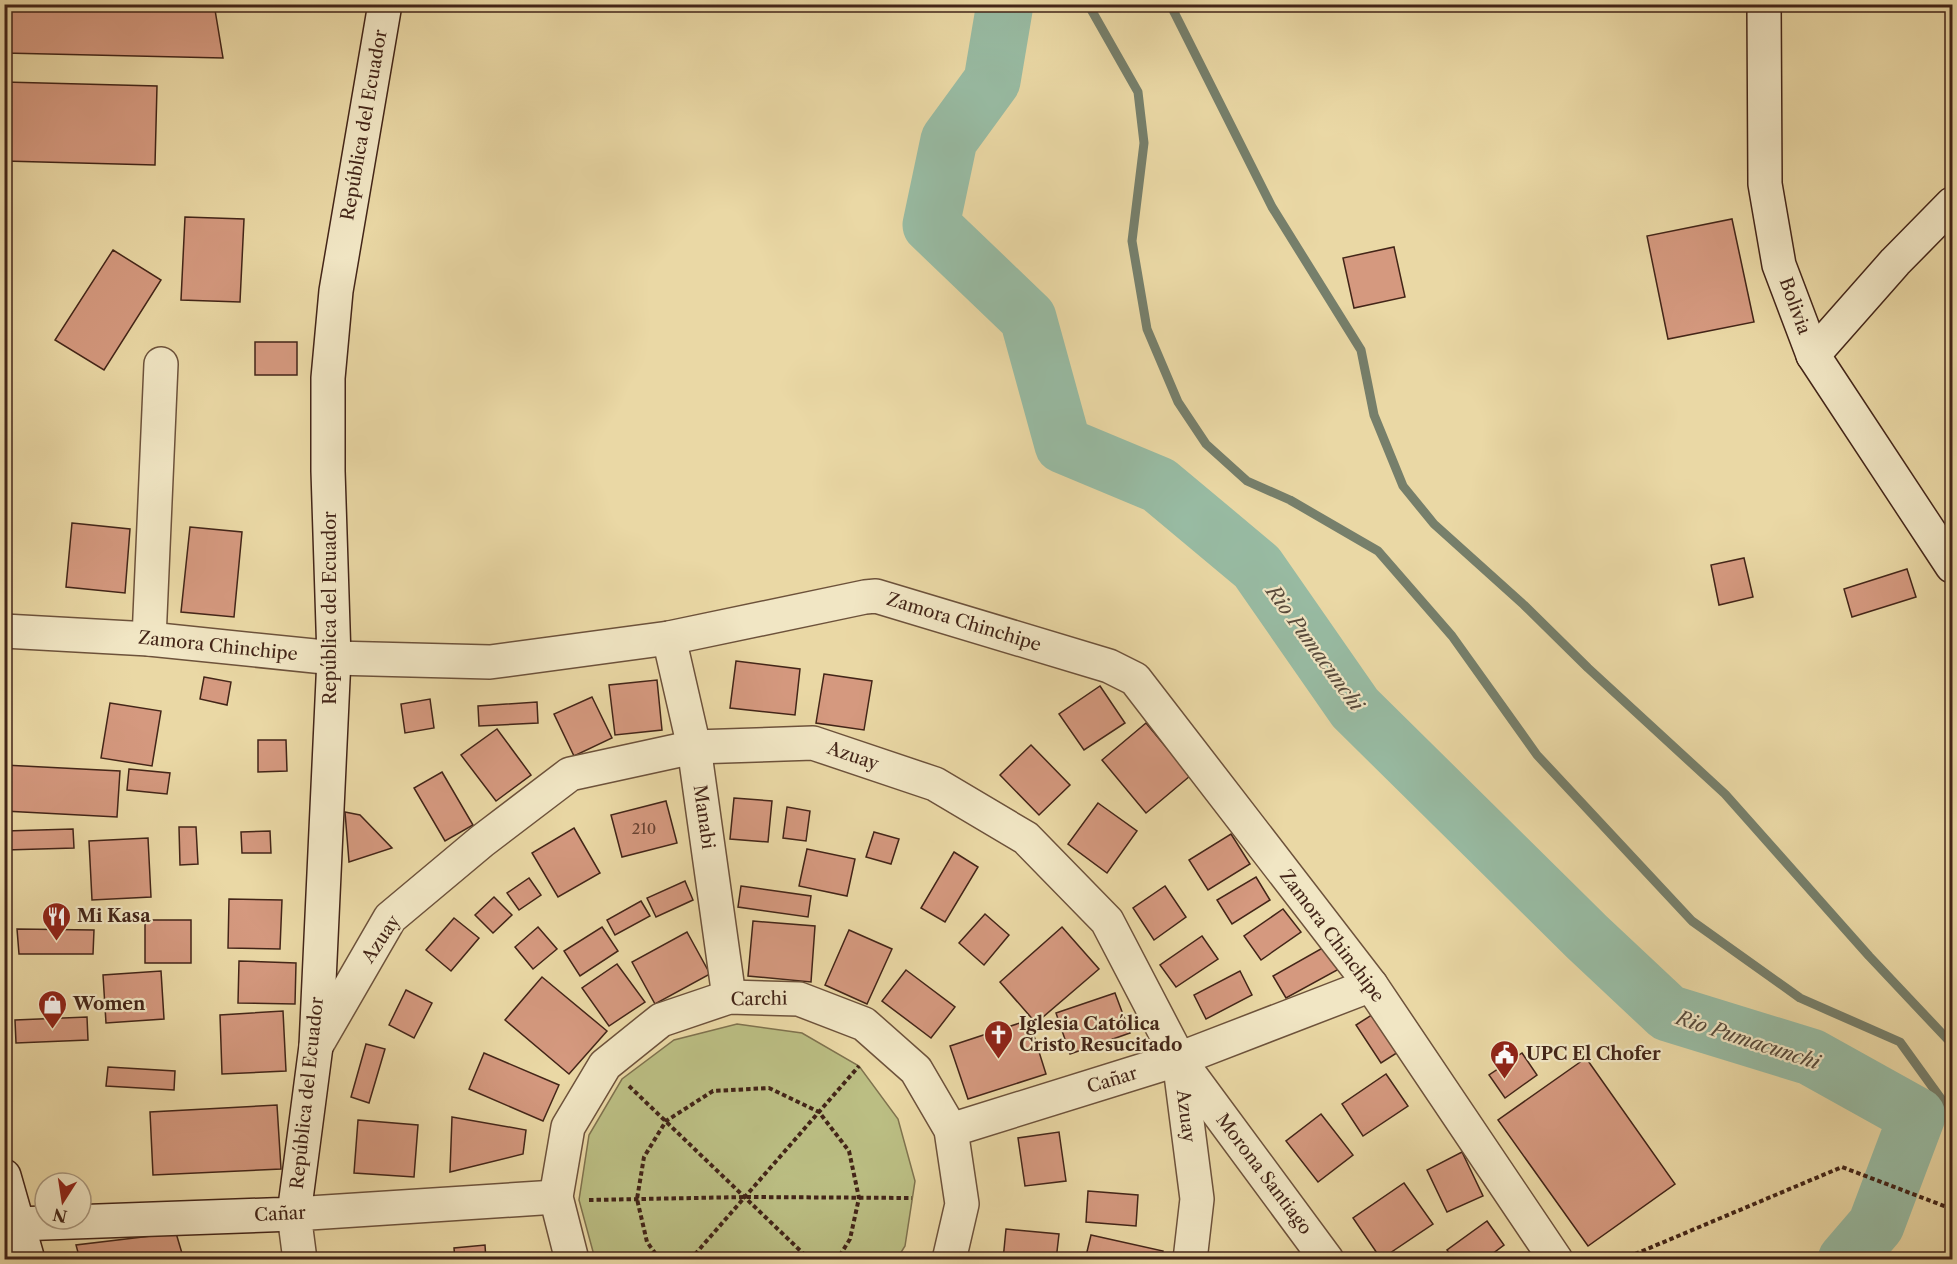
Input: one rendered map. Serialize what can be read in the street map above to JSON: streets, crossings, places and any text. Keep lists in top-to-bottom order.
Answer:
{
  "streets": {
    "street": [
      "República del Ecuador",
      "Bolivia",
      "Zamora Chinchipe",
      "Azuay",
      "Manabi",
      "Carchi",
      "Cañar",
      "Morona Santiago"
    ]
  },
  "crossings": [
    ["República del Ecuador", "Zamora Chinchipe"],
    ["República del Ecuador", "Azuay"],
    ["República del Ecuador", "Cañar"],
    ["Zamora Chinchipe", "Manabi"],
    ["Zamora Chinchipe", "Cañar"],
    ["Azuay", "Manabi"],
    ["Azuay", "Cañar"],
    ["Azuay", "Morona Santiago"],
    ["Manabi", "Carchi"],
    ["Carchi", "Cañar"],
    ["Cañar", "Morona Santiago"]
  ],
  "water": ["Rio Pumacunchi"],
  "places": {
    "restaurant": ["Mi Kasa"],
    "shop": ["Women"],
    "church": ["Iglesia Católica Cristo Resucitado"],
    "public building": ["UPC El Chofer"]
  },
  "house_numbers": ["210"],
  "north": "bottom"
}
